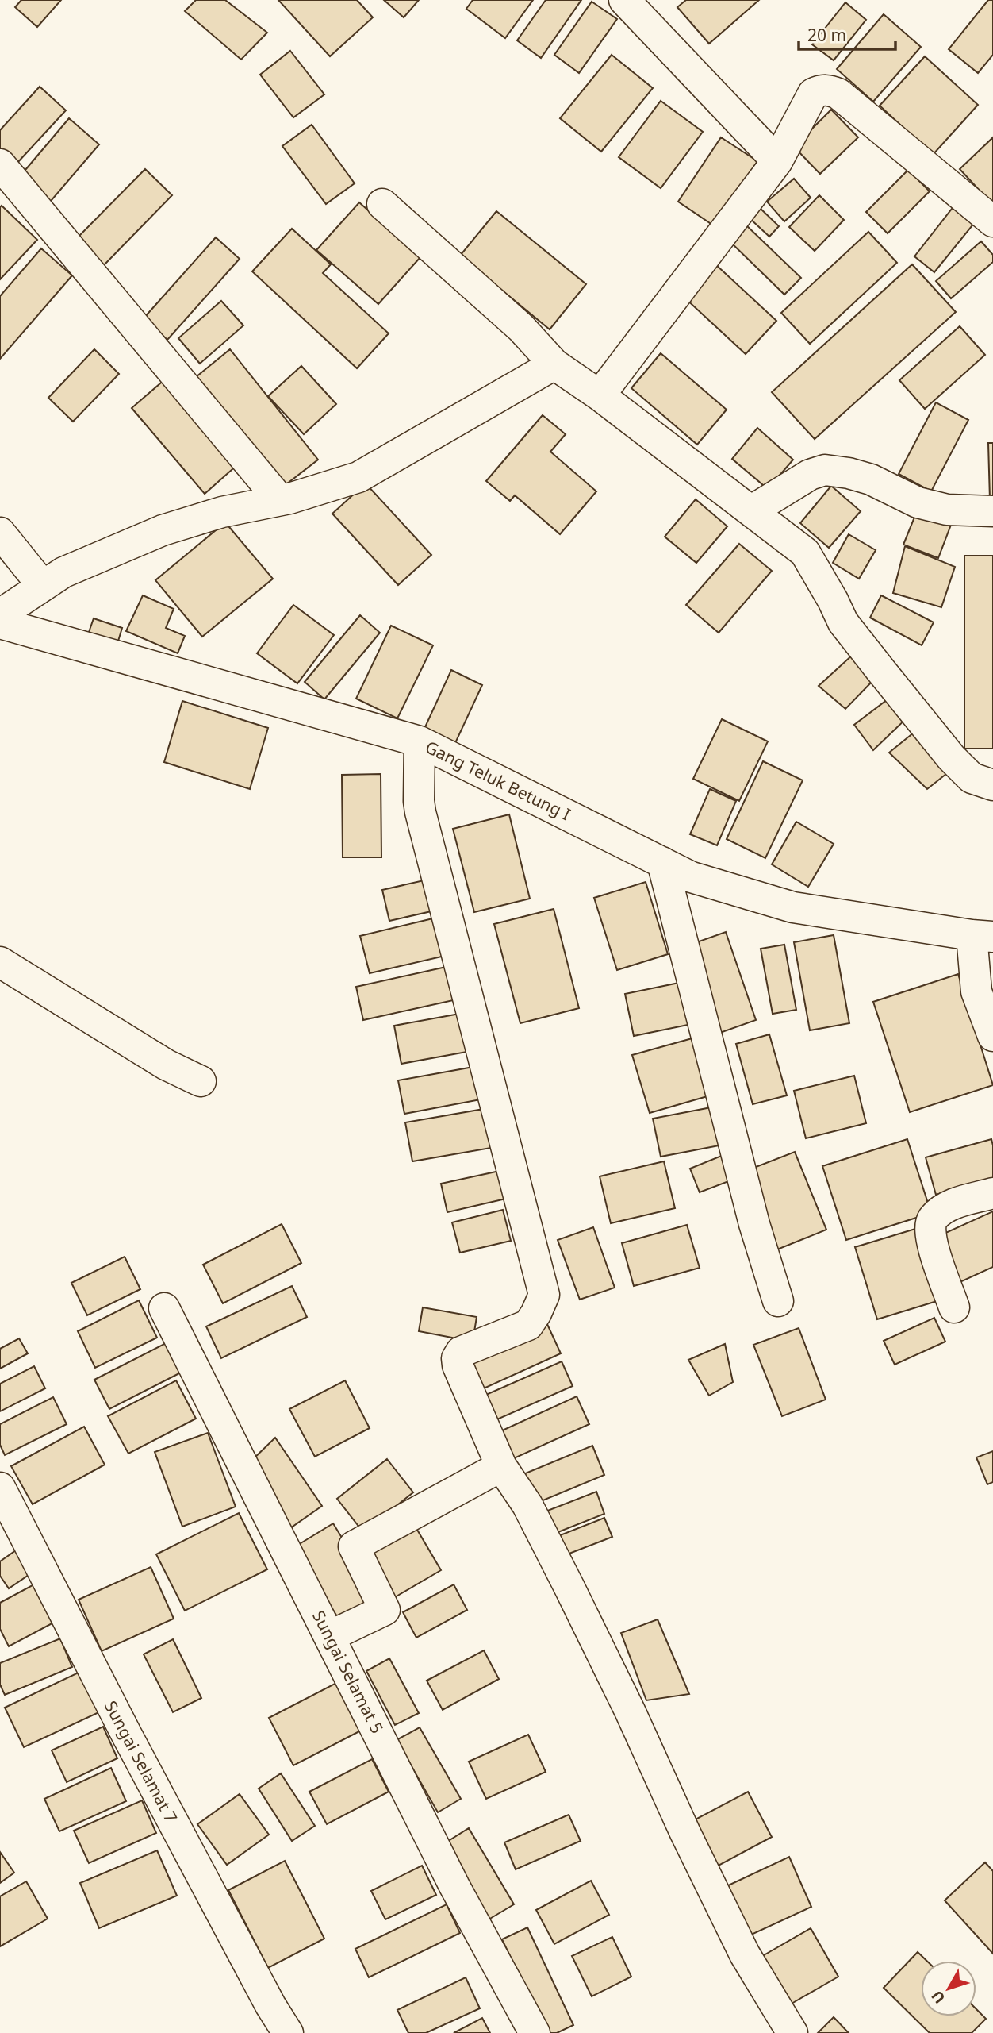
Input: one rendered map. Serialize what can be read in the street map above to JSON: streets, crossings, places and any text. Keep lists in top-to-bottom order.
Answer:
{
  "streets": {
    "street": ["Gang Teluk Betung I", "Sungai Selamat 5", "Sungai Selamat 7"]
  },
  "scale_bar": "20 m",
  "north": "bottom left"
}
